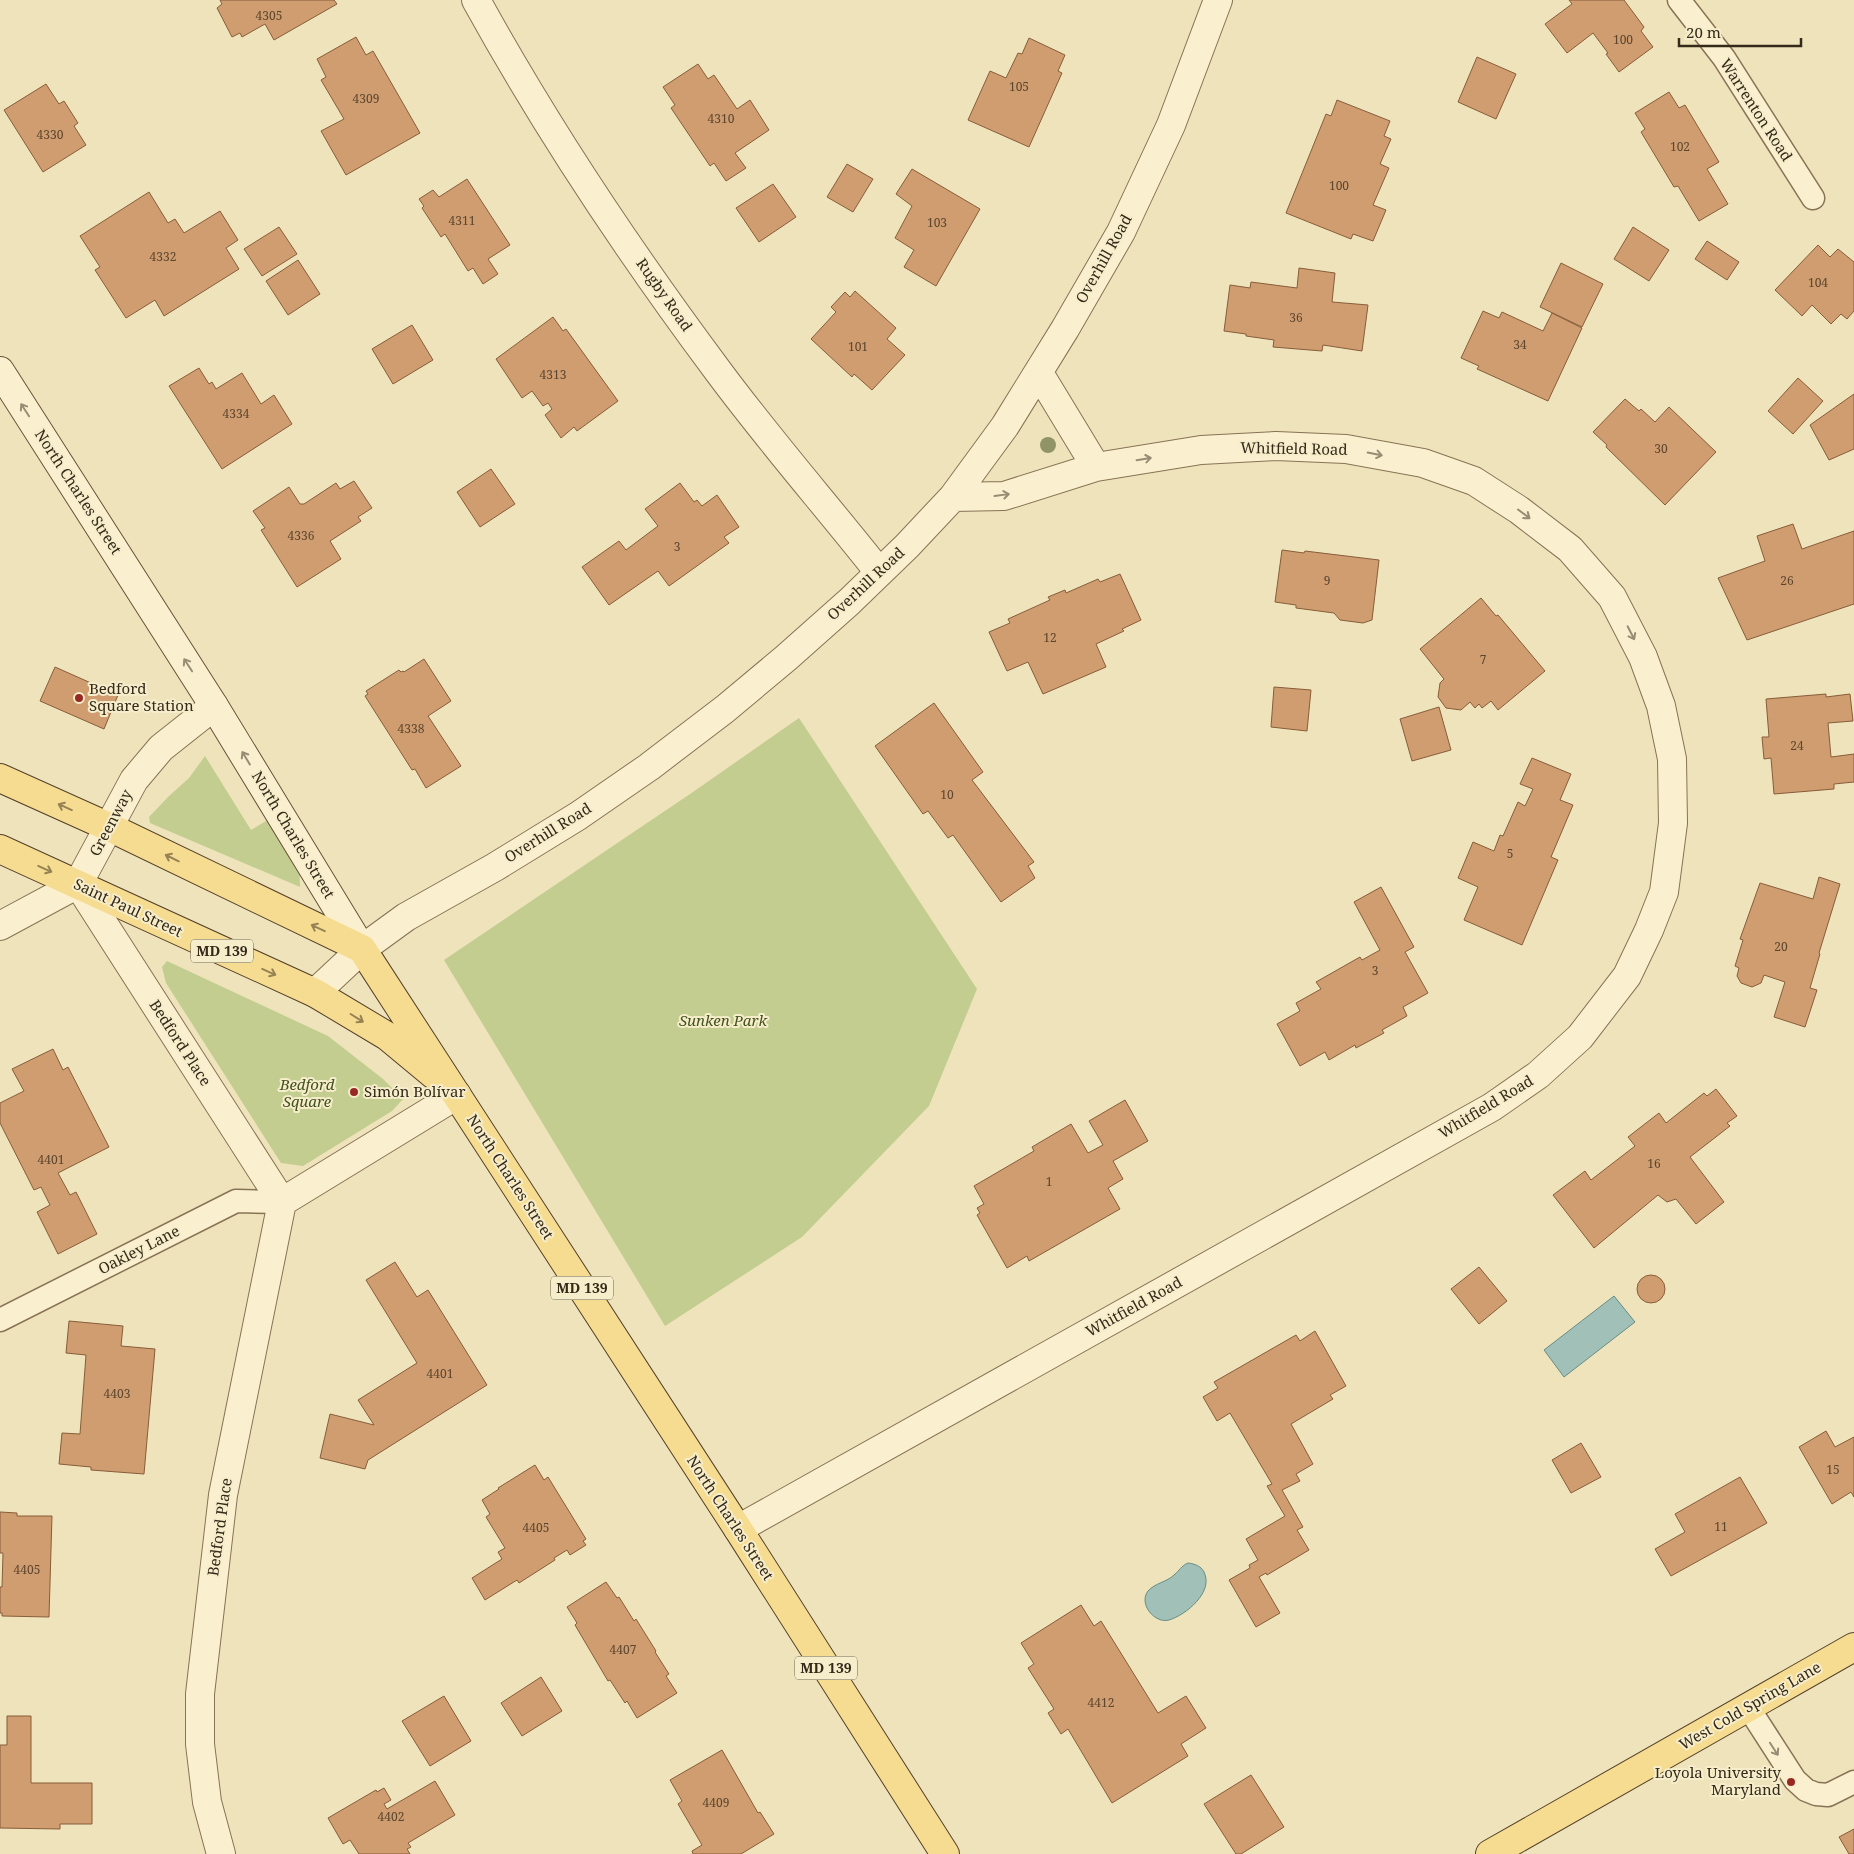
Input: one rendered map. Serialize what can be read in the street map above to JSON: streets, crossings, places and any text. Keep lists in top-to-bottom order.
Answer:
{
  "streets": {
    "main road": [
      "North Charles Street",
      "Saint Paul Street",
      "MD 139",
      "West Cold Spring Lane"
    ],
    "street": [
      "Overhill Road",
      "Rugby Road",
      "Whitfield Road",
      "Greenway",
      "Bedford Place"
    ],
    "lane": ["Warrenton Road", "Oakley Lane"]
  },
  "crossings": [
    ["Overhill Road", "Rugby Road"],
    ["Overhill Road", "Whitfield Road"],
    ["Overhill Road", "North Charles Street"],
    ["Overhill Road", "Saint Paul Street"],
    ["Whitfield Road", "North Charles Street"],
    ["North Charles Street", "Greenway"],
    ["North Charles Street", "Saint Paul Street"],
    ["Greenway", "Saint Paul Street"],
    ["Greenway", "Bedford Place"],
    ["Saint Paul Street", "Bedford Place"],
    ["Bedford Place", "Oakley Lane"]
  ],
  "one_way": ["North Charles Street"],
  "parks": ["Sunken Park", "Bedford Square"],
  "places": ["Bedford Square Station", "Simón Bolívar", "Loyola University Maryland"],
  "house_numbers": [
    "4305",
    "100",
    "105",
    "4309",
    "4310",
    "4330",
    "102",
    "100",
    "4311",
    "103",
    "4332",
    "104",
    "36",
    "34",
    "101",
    "4313",
    "4334",
    "30",
    "4336",
    "3",
    "9",
    "26",
    "12",
    "7",
    "4338",
    "24",
    "10",
    "5",
    "20",
    "3",
    "4401",
    "16",
    "1",
    "4401",
    "4403",
    "15",
    "11",
    "4405",
    "4405",
    "4407",
    "4412",
    "4409",
    "4402"
  ],
  "scale_bar": "20 m"
}
